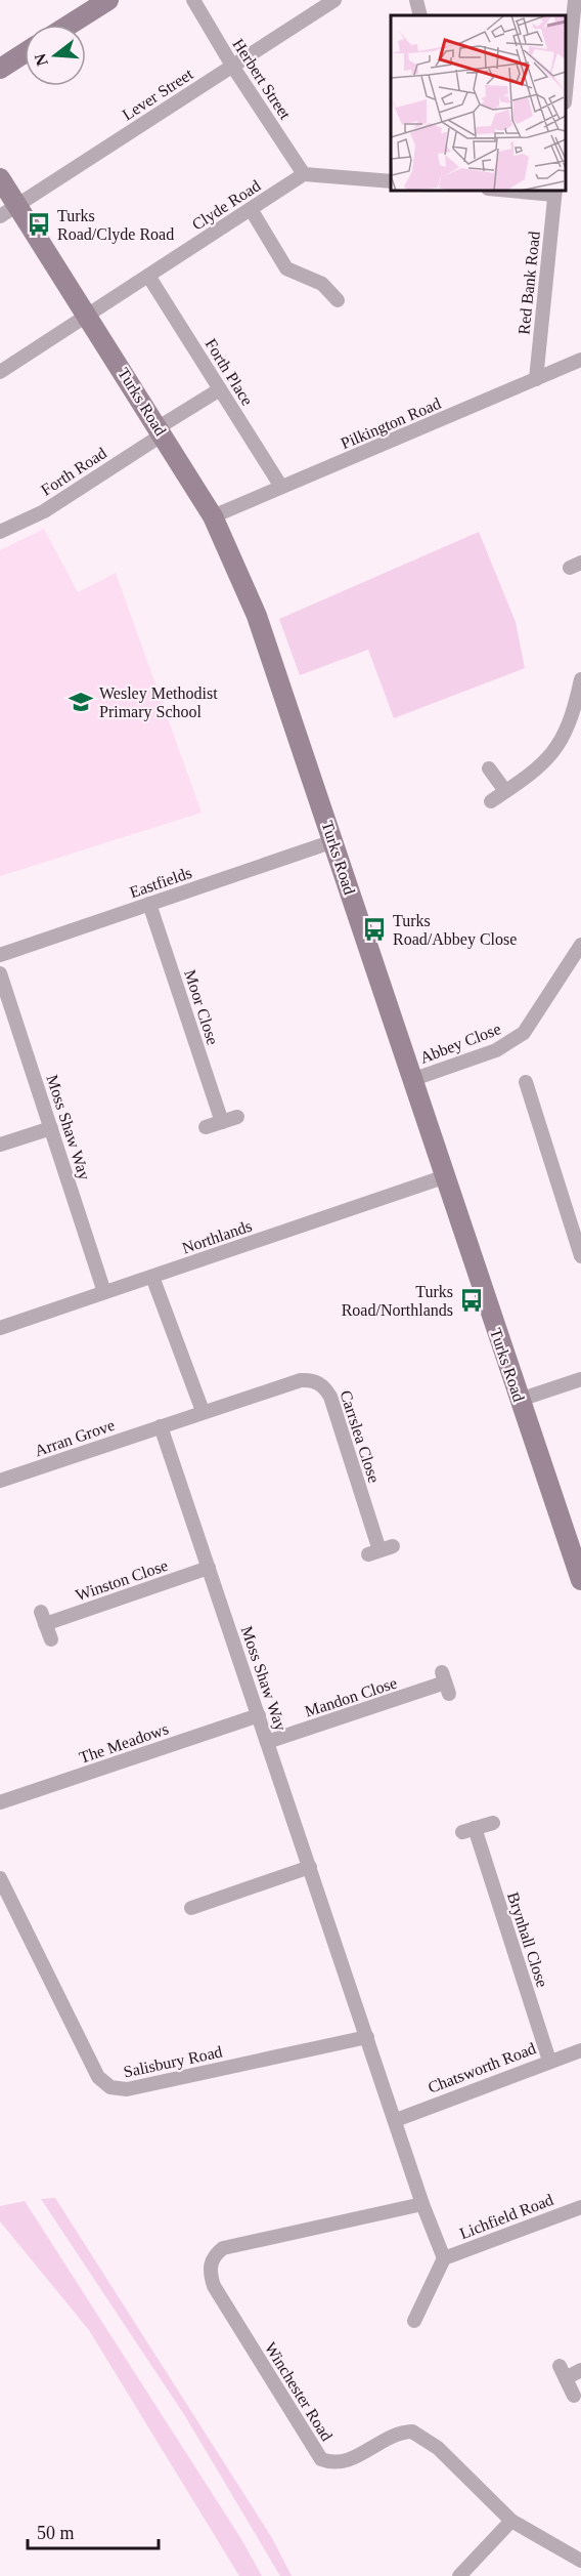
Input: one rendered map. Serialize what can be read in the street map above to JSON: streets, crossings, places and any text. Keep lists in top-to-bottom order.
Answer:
{
  "streets": {
    "street": [
      "Herbert Street",
      "Lever Street",
      "Clyde Road",
      "Red Bank Road",
      "Forth Place",
      "Turks Road",
      "Pilkington Road",
      "Forth Road",
      "Eastfields",
      "Moor Close",
      "Abbey Close",
      "Moss Shaw Way",
      "Northlands",
      "Carrslea Close",
      "Arran Grove",
      "Winston Close",
      "Mandon Close",
      "The Meadows",
      "Brynhall Close",
      "Salisbury Road",
      "Chatsworth Road",
      "Lichfield Road",
      "Winchester Road"
    ]
  },
  "crossings": [
    ["Herbert Street", "Lever Street"],
    ["Herbert Street", "Clyde Road"],
    ["Lever Street", "Turks Road"],
    ["Clyde Road", "Forth Place"],
    ["Clyde Road", "Turks Road"],
    ["Red Bank Road", "Pilkington Road"],
    ["Forth Place", "Pilkington Road"],
    ["Forth Place", "Forth Road"],
    ["Turks Road", "Pilkington Road"],
    ["Turks Road", "Forth Road"],
    ["Turks Road", "Eastfields"],
    ["Turks Road", "Abbey Close"],
    ["Turks Road", "Northlands"],
    ["Eastfields", "Moor Close"],
    ["Moss Shaw Way", "Northlands"],
    ["Moss Shaw Way", "Arran Grove"],
    ["Moss Shaw Way", "Winston Close"],
    ["Moss Shaw Way", "Mandon Close"],
    ["Moss Shaw Way", "The Meadows"],
    ["Moss Shaw Way", "Salisbury Road"],
    ["Moss Shaw Way", "Chatsworth Road"],
    ["Moss Shaw Way", "Lichfield Road"],
    ["Moss Shaw Way", "Winchester Road"],
    ["Brynhall Close", "Chatsworth Road"]
  ],
  "places": {
    "bus stop": ["Turks Road/Clyde Road", "Turks Road/Abbey Close", "Turks Road/Northlands"],
    "school or university": ["Wesley Methodist Primary School"]
  },
  "scale_bar": "50 m",
  "north": "left"
}
